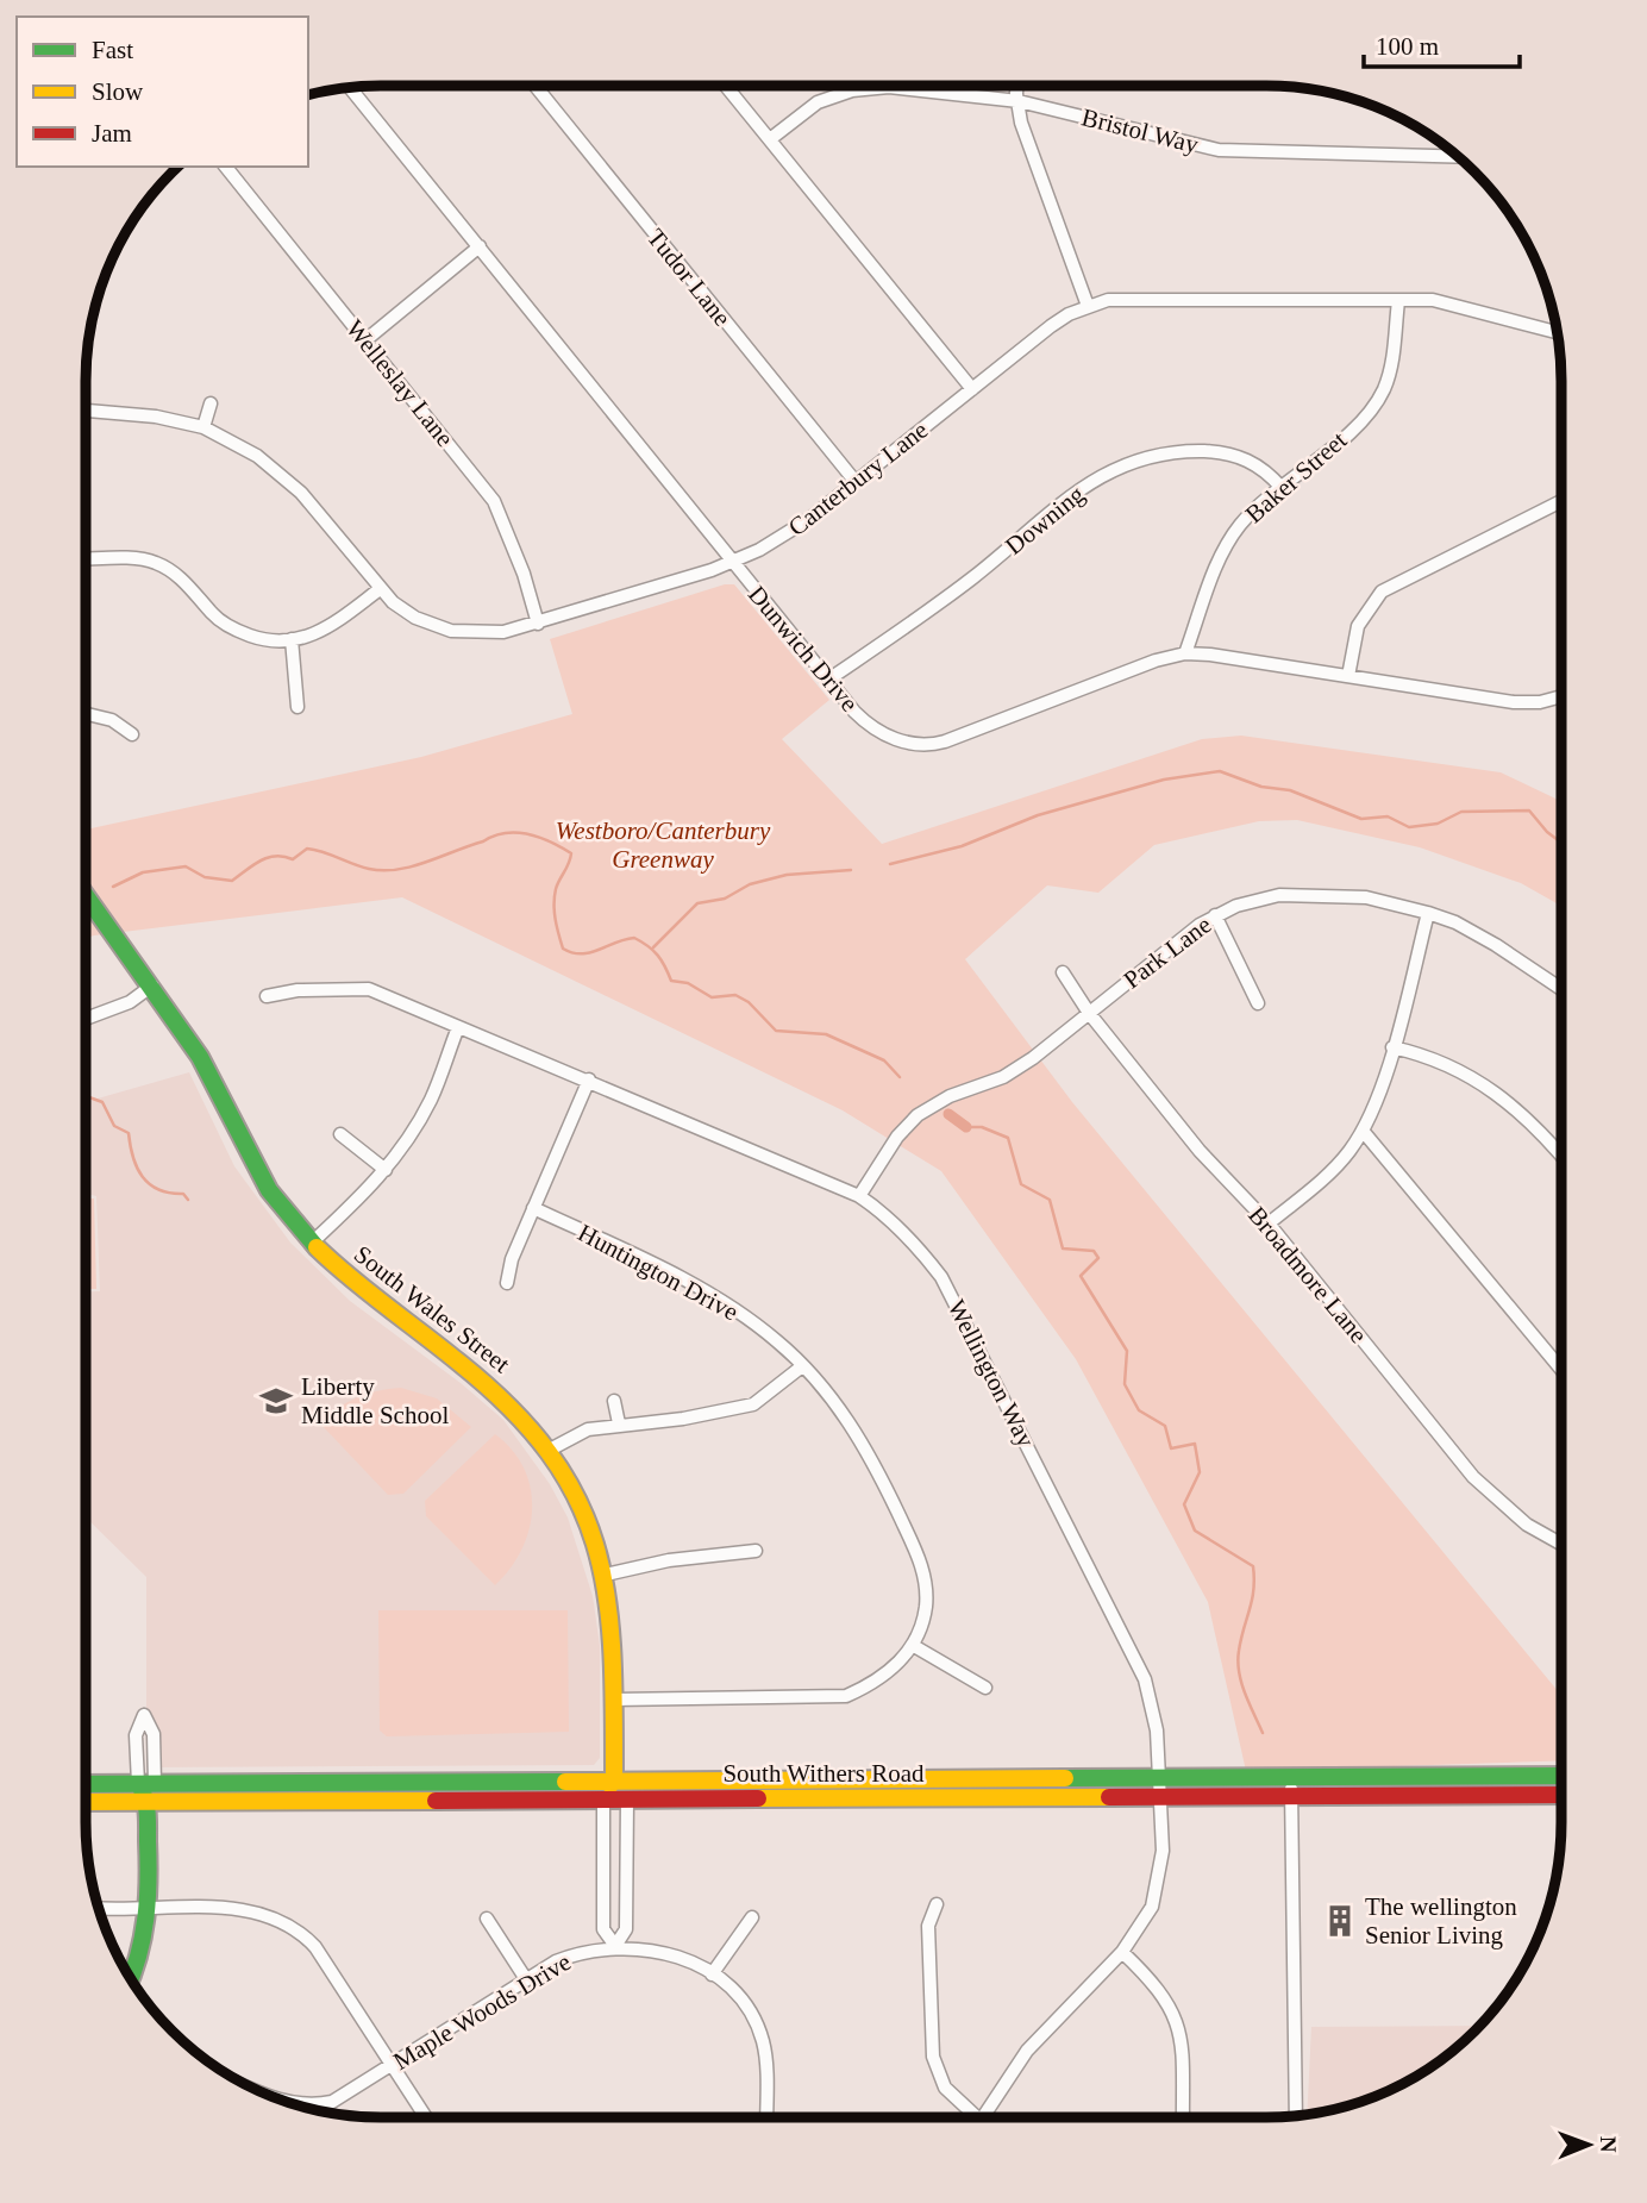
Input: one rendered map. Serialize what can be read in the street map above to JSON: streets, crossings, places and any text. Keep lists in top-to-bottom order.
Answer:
{
  "streets": {
    "main road": ["South Wales Street", "South Withers Road"],
    "street": [
      "Bristol Way",
      "Tudor Lane",
      "Welleslay Lane",
      "Baker Street",
      "Canterbury Lane",
      "Downing",
      "Dunwich Drive",
      "Park Lane",
      "Huntington Drive",
      "Broadmore Lane",
      "Wellington Way",
      "Maple Woods Drive"
    ]
  },
  "crossings": [
    ["Tudor Lane", "Canterbury Lane"],
    ["Welleslay Lane", "Canterbury Lane"],
    ["Baker Street", "Canterbury Lane"],
    ["Baker Street", "Downing"],
    ["Baker Street", "Dunwich Drive"],
    ["Canterbury Lane", "Dunwich Drive"],
    ["Downing", "Dunwich Drive"],
    ["Park Lane", "Broadmore Lane"],
    ["Park Lane", "Wellington Way"],
    ["Huntington Drive", "South Wales Street"],
    ["South Wales Street", "South Withers Road"],
    ["Wellington Way", "South Withers Road"]
  ],
  "parks": ["Westboro/Canterbury Greenway"],
  "places": {
    "school or university": ["Liberty Middle School"],
    "building": ["The wellington Senior Living"]
  },
  "legend": ["Fast", "Slow", "Jam"],
  "scale_bar": "100 m",
  "north": "right"
}
